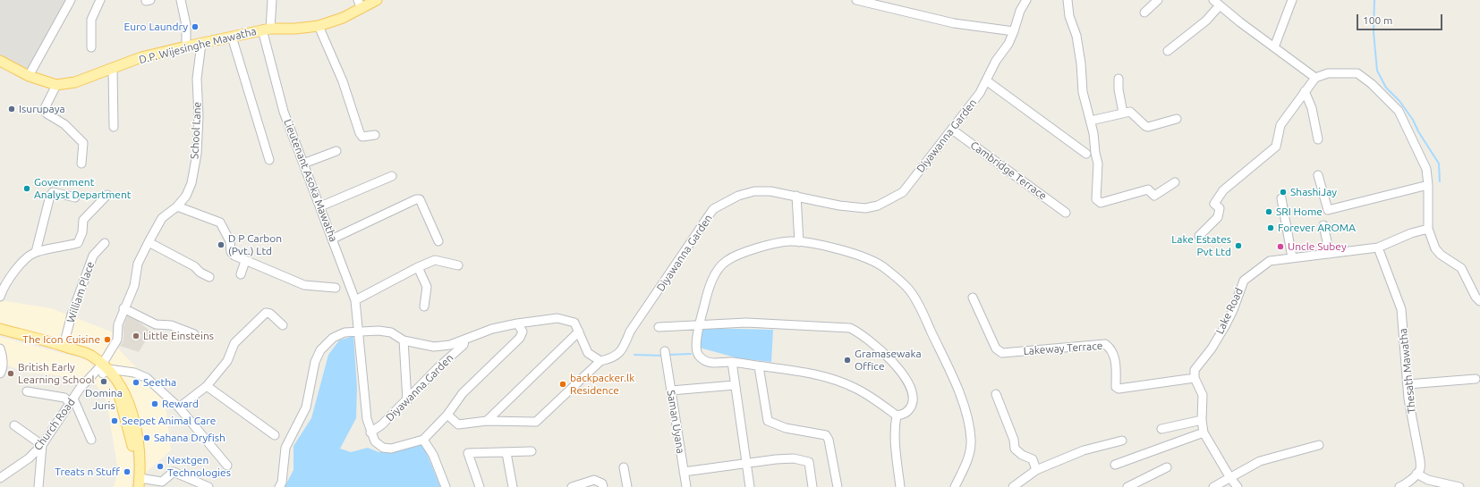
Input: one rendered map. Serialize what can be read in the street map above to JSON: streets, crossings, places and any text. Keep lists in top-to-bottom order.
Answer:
{
  "streets": {
    "main road": ["D.P. Wijesinghe Mawatha"],
    "street": [
      "School Lane",
      "Diyawanna Garden",
      "Cambridge Terrace",
      "Lieutenant Asoka Mawatha",
      "William Place",
      "Lake Road",
      "Lakeway Terrace",
      "Thesath Mawatha",
      "Saman Uyana",
      "Church Road"
    ]
  },
  "crossings": [
    ["D.P. Wijesinghe Mawatha", "School Lane"],
    ["D.P. Wijesinghe Mawatha", "Lieutenant Asoka Mawatha"],
    ["School Lane", "Church Road"],
    ["Diyawanna Garden", "Cambridge Terrace"],
    ["Diyawanna Garden", "Lieutenant Asoka Mawatha"],
    ["Lake Road", "Lakeway Terrace"],
    ["Lake Road", "Thesath Mawatha"]
  ],
  "places": [
    "Euro Laundry",
    "Isurupaya",
    "Government Analyst Department",
    "ShashiJay",
    "SRI Home",
    "Forever AROMA",
    "D P Carbon (Pvt.) Ltd",
    "Lake Estates Pvt Ltd",
    "Uncle Subey",
    "Little Einsteins",
    "The Icon Cuisine",
    "Gramasewaka Office",
    "British Early Learning School",
    "Domina Juris",
    "Seetha",
    "backpacker.lk Residence",
    "Reward",
    "Seepet Animal Care",
    "Sahana Dryfish",
    "Nextgen Technologies",
    "Treats n Stuff"
  ],
  "scale_bar": "100 m"
}
